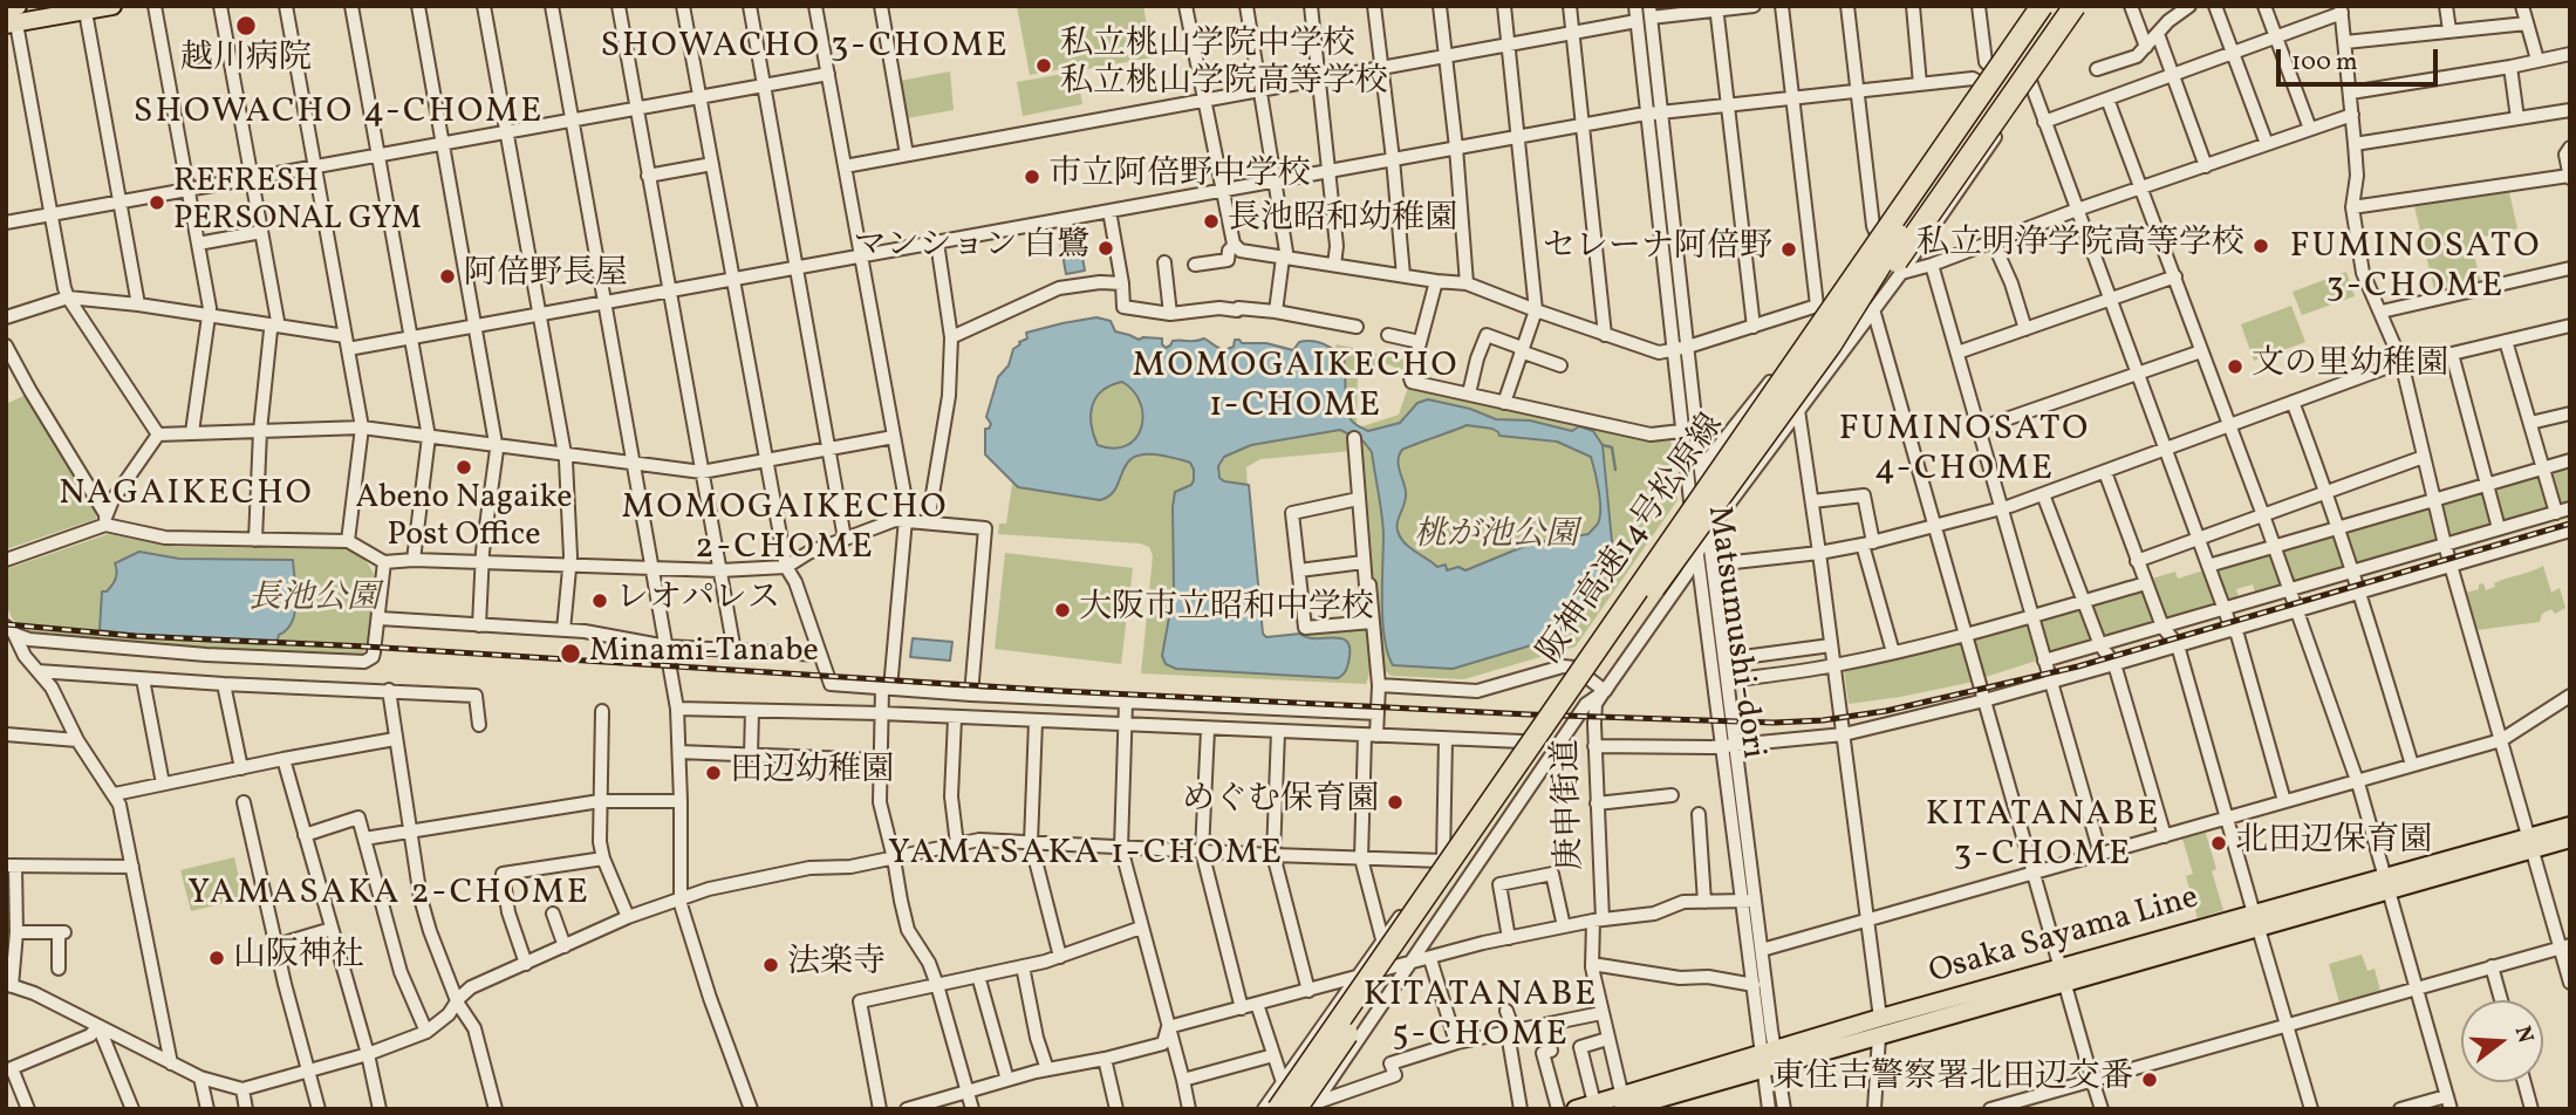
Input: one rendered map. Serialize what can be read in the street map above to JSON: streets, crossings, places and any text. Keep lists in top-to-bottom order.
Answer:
{
  "streets": {
    "highway": ["阪神高速14号松原線"],
    "main road": ["Osaka Sayama Line"],
    "street": ["Matsumushi-dori", "庚申街道"]
  },
  "crossings": [
    ["Matsumushi-dori", "Osaka Sayama Line"],
    ["庚申街道", "Osaka Sayama Line"]
  ],
  "districts": [
    "SHOWACHO 3-CHOME",
    "SHOWACHO 4-CHOME",
    "FUMINOSATO 3-CHOME",
    "MOMOGAIKECHO 1-CHOME",
    "FUMINOSATO 4-CHOME",
    "NAGAIKECHO",
    "MOMOGAIKECHO 2-CHOME",
    "KITATANABE 3-CHOME",
    "YAMASAKA 1-CHOME",
    "YAMASAKA 2-CHOME",
    "KITATANABE 5-CHOME"
  ],
  "parks": ["桃が池公園", "長池公園"],
  "places": [
    "越川病院",
    "私立桃山学院中学校 私立桃山学院高等学校",
    "市立阿倍野中学校",
    "REFRESH PERSONAL GYM",
    "長池昭和幼稚園",
    "私立明浄学院高等学校",
    "マンション 白鷺",
    "セレーナ阿倍野",
    "阿倍野長屋",
    "文の里幼稚園",
    "Abeno Nagaike Post Office",
    "レオパレス",
    "大阪市立昭和中学校",
    "Minami-Tanabe",
    "田辺幼稚園",
    "めぐむ保育園",
    "北田辺保育園",
    "山阪神社",
    "法楽寺",
    "東住吉警察署北田辺交番"
  ],
  "scale_bar": "100 m",
  "north": "right"
}
